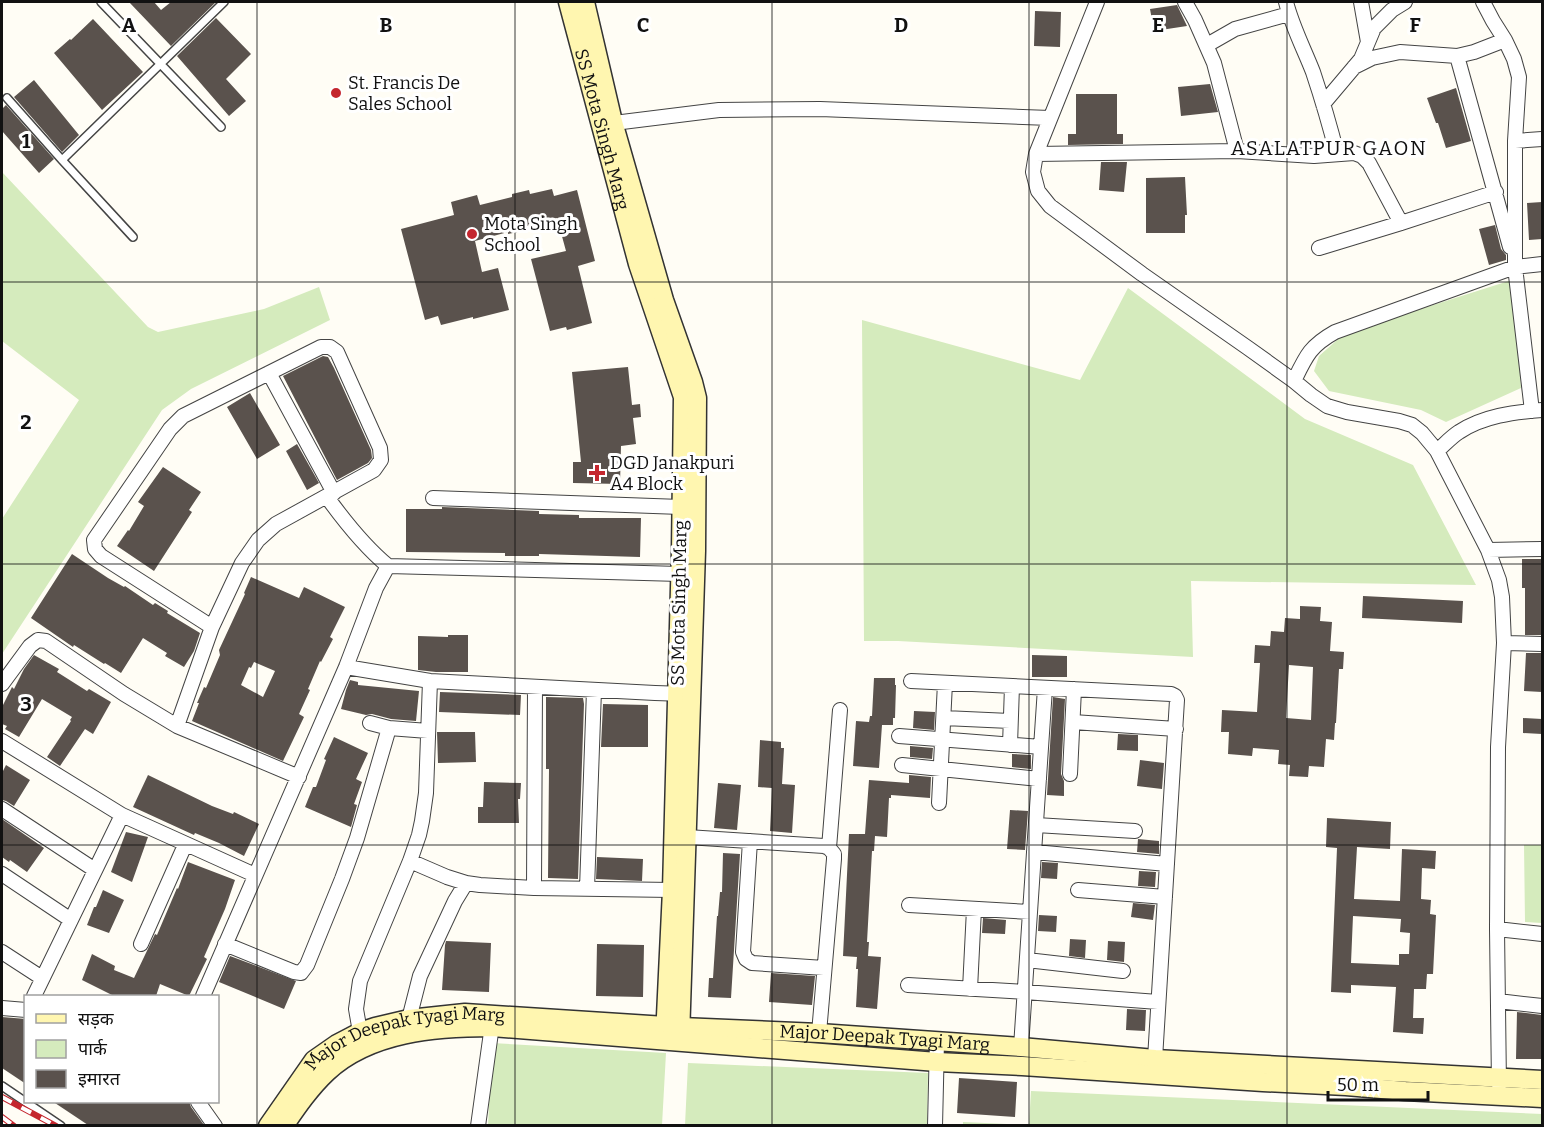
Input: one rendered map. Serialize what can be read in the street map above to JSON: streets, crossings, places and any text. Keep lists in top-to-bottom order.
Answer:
{
  "streets": {
    "street": ["SS Mota Singh Marg", "Major Deepak Tyagi Marg"]
  },
  "crossings": [
    ["SS Mota Singh Marg", "Major Deepak Tyagi Marg"]
  ],
  "districts": ["ASALATPUR GAON"],
  "places": {
    "other": ["St. Francis De Sales School", "Mota Singh School"],
    "health": ["DGD Janakpuri A4 Block"]
  },
  "legend": ["सड़क", "पार्क", "इमारत"],
  "scale_bar": "50 m",
  "grid": {
    "columns": [
      "A",
      "B",
      "C",
      "D",
      "E",
      "F"
    ],
    "rows": ["1", "2", "3"]
  }
}
